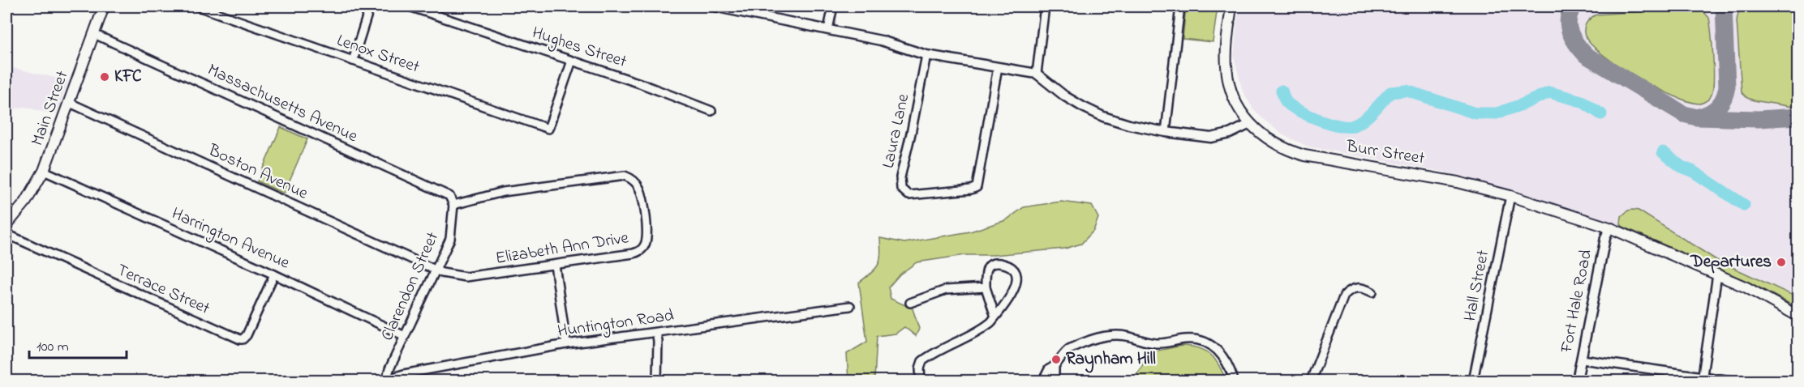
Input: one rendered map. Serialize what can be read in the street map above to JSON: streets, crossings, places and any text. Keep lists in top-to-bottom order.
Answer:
{
  "streets": {
    "main road": ["Main Street", "Burr Street"],
    "street": [
      "Hughes Street",
      "Lenox Street",
      "Massachusetts Avenue",
      "Laura Lane",
      "Boston Avenue",
      "Harrington Avenue",
      "Elizabeth Ann Drive",
      "Hall Street",
      "Clarendon Street",
      "Terrace Street",
      "Fort Hale Road",
      "Huntington Road"
    ]
  },
  "crossings": [
    ["Hughes Street", "Lenox Street"],
    ["Massachusetts Avenue", "Main Street"],
    ["Massachusetts Avenue", "Elizabeth Ann Drive"],
    ["Massachusetts Avenue", "Clarendon Street"],
    ["Main Street", "Boston Avenue"],
    ["Main Street", "Harrington Avenue"],
    ["Burr Street", "Hall Street"],
    ["Burr Street", "Fort Hale Road"],
    ["Boston Avenue", "Elizabeth Ann Drive"],
    ["Boston Avenue", "Clarendon Street"],
    ["Harrington Avenue", "Clarendon Street"],
    ["Harrington Avenue", "Terrace Street"],
    ["Elizabeth Ann Drive", "Clarendon Street"],
    ["Clarendon Street", "Huntington Road"]
  ],
  "places": ["KFC", "Departures", "Raynham Hill"],
  "scale_bar": "100 m"
}
